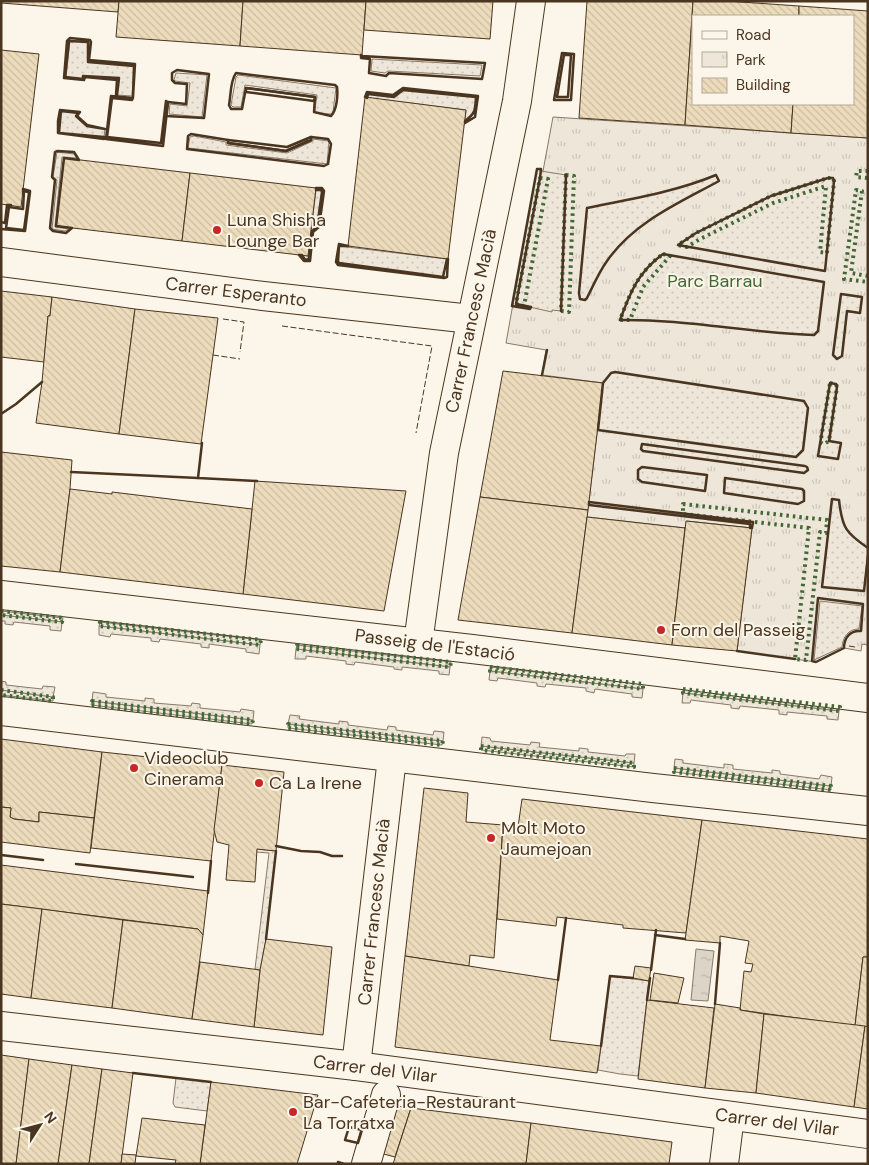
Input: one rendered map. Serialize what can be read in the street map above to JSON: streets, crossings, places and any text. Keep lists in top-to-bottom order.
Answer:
{
  "streets": {
    "street": [
      "Carrer Esperanto",
      "Carrer Francesc Macià",
      "Passeig de l'Estació",
      "Carrer del Vilar"
    ]
  },
  "crossings": [
    ["Carrer Esperanto", "Carrer Francesc Macià"],
    ["Carrer Francesc Macià", "Passeig de l'Estació"],
    ["Carrer Francesc Macià", "Carrer del Vilar"]
  ],
  "parks": ["Parc Barrau"],
  "places": [
    "Luna Shisha Lounge Bar",
    "Forn del Passeig",
    "Videoclub Cinerama",
    "Ca La Irene",
    "Molt Moto Jaumejoan",
    "Bar-Cafeteria-Restaurant La Torratxa"
  ],
  "legend": ["Road", "Park", "Building"],
  "north": "top right"
}
